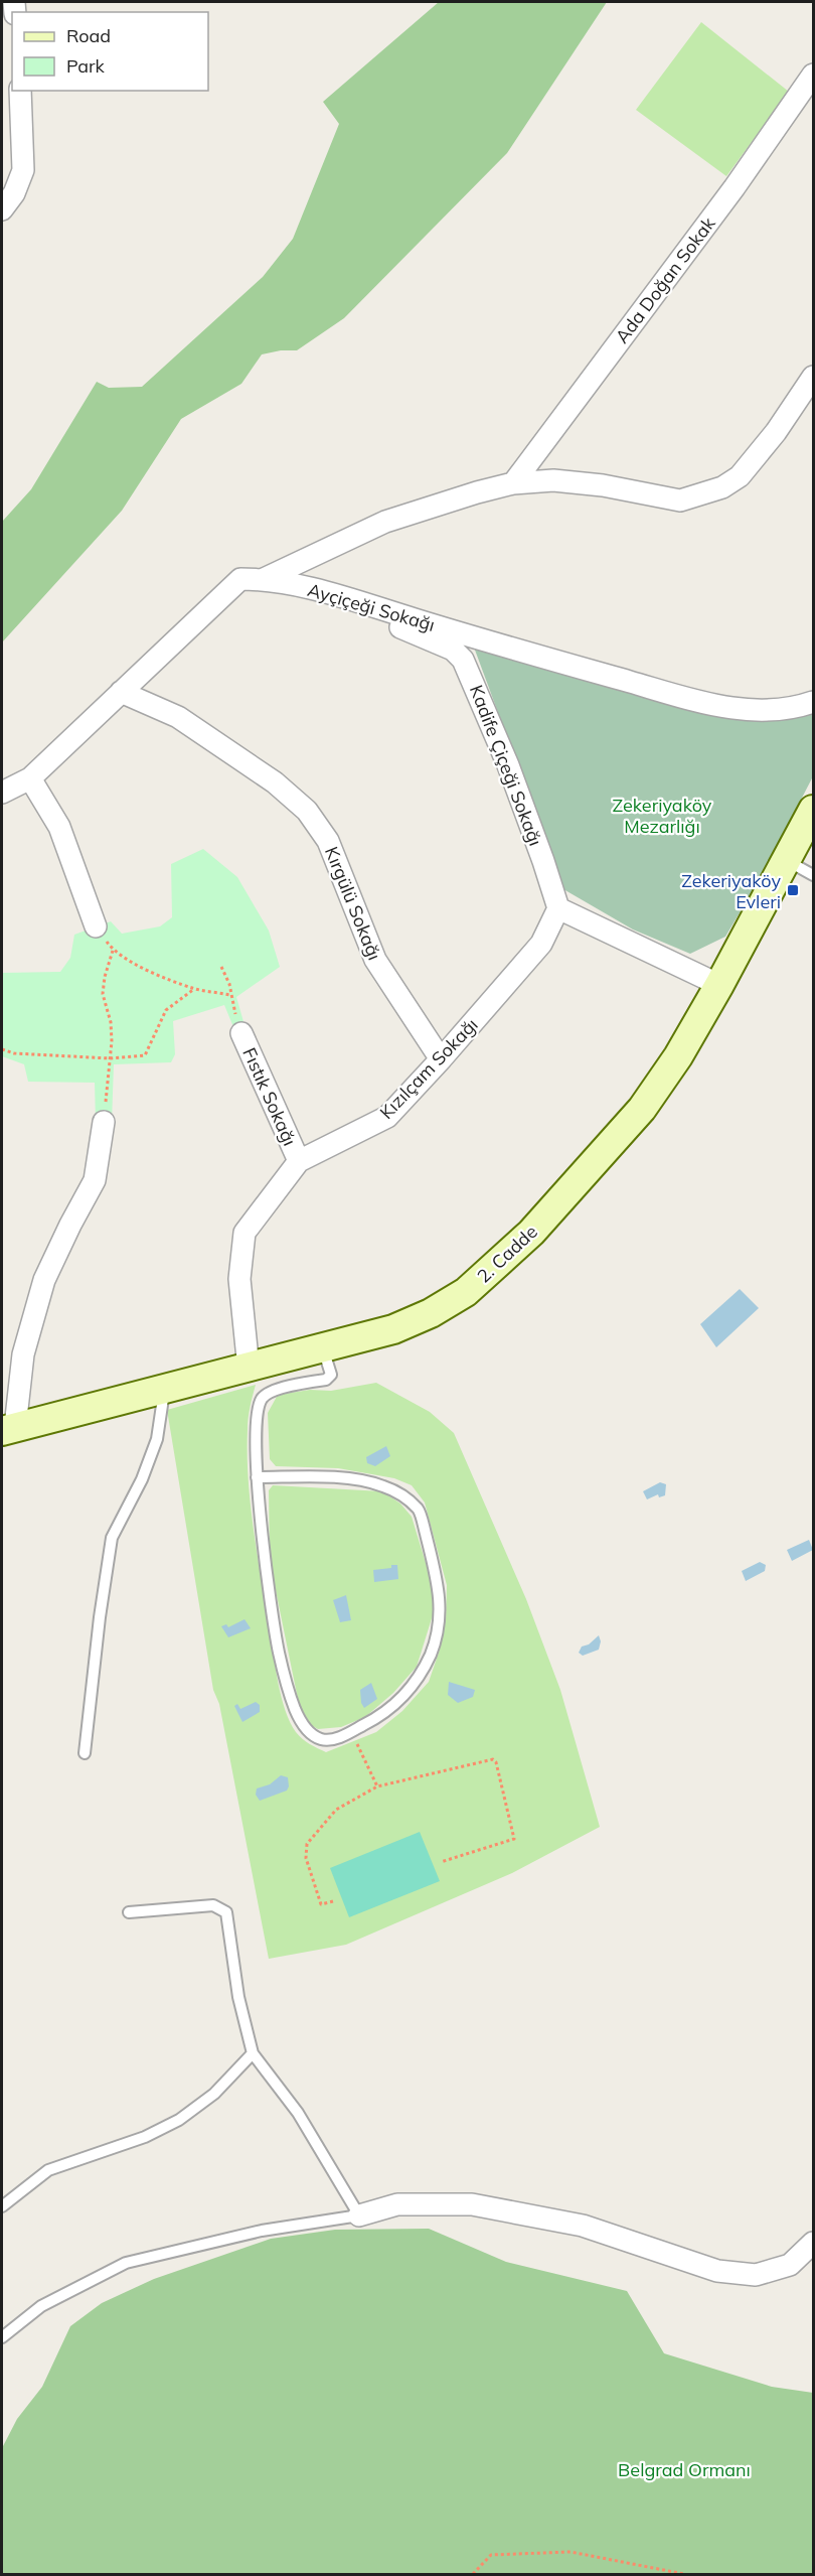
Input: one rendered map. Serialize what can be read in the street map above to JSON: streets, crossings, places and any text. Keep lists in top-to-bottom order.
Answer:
{
  "streets": {
    "street": [
      "Ada Doğan Sokak",
      "Ayçiçeği Sokağı",
      "Kadife Çiçeği Sokağı",
      "Kırgülü Sokağı",
      "Kızılçam Sokağı",
      "Fıstık Sokağı",
      "2. Cadde"
    ]
  },
  "crossings": [
    ["Ayçiçeği Sokağı", "Kadife Çiçeği Sokağı"],
    ["Ayçiçeği Sokağı", "Kırgülü Sokağı"],
    ["Kadife Çiçeği Sokağı", "Kızılçam Sokağı"],
    ["Kırgülü Sokağı", "Kızılçam Sokağı"],
    ["Kızılçam Sokağı", "Fıstık Sokağı"],
    ["Kızılçam Sokağı", "2. Cadde"]
  ],
  "parks": ["Zekeriyaköy Mezarlığı", "Belgrad Ormanı"],
  "places": {
    "transit": ["Zekeriyaköy Evleri"]
  },
  "legend": ["Road", "Park"]
}
